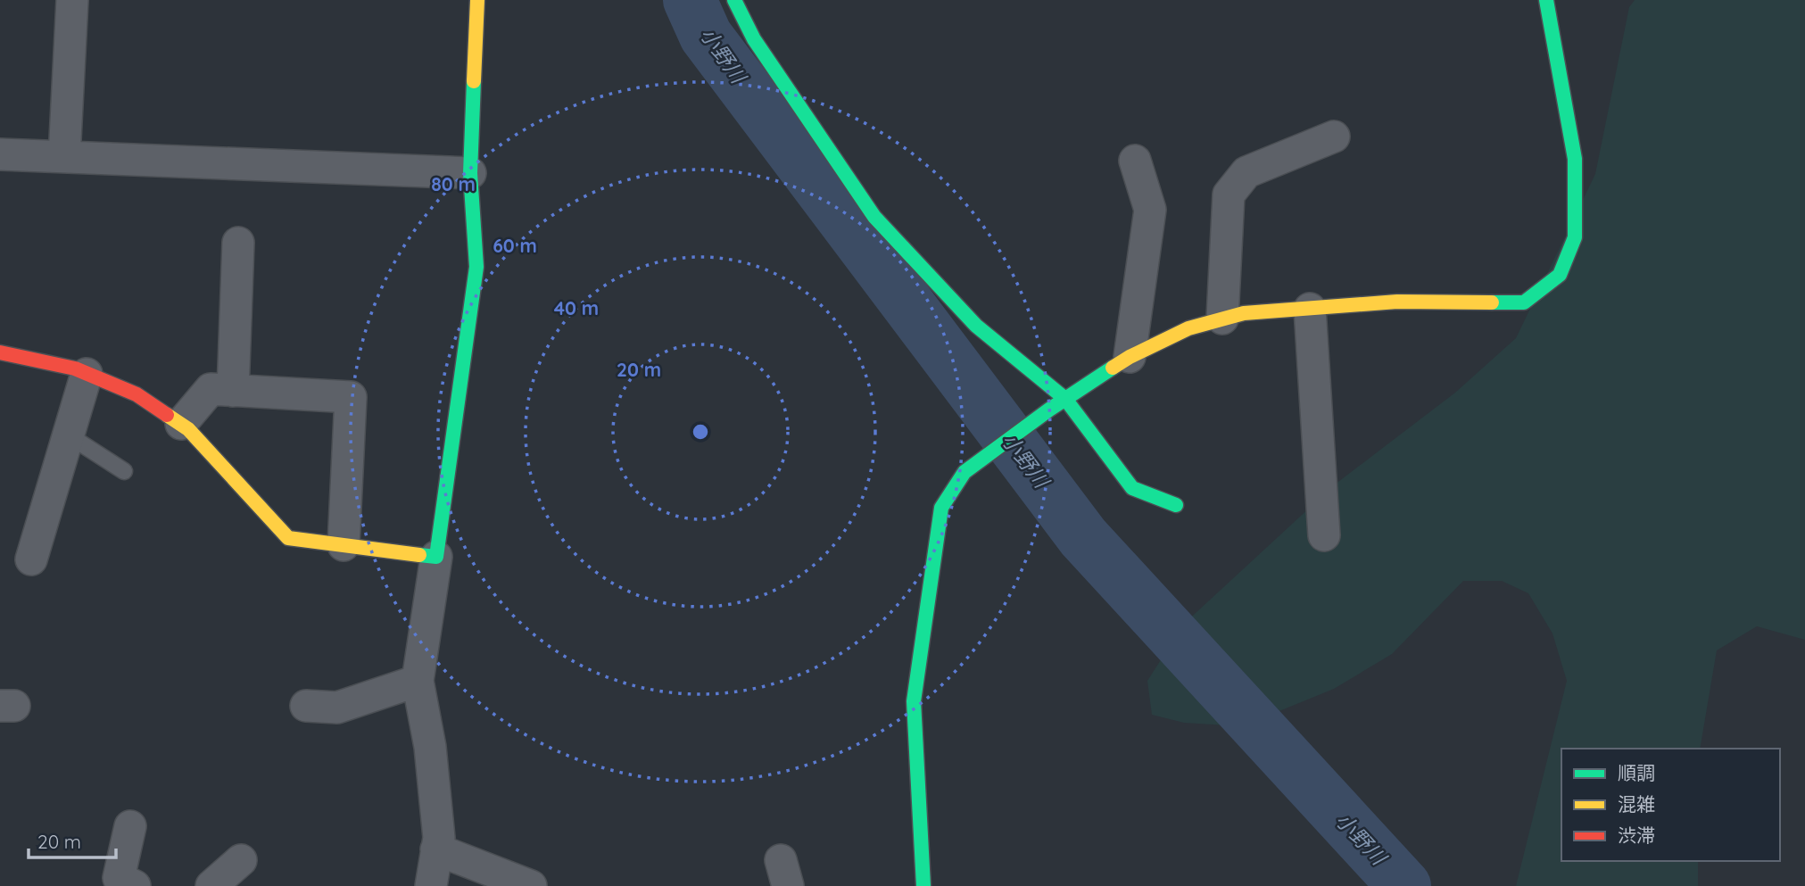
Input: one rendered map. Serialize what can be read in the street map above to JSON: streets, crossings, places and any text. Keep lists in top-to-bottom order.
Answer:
{
  "water": ["小野川"],
  "legend": ["順調", "混雑", "渋滞"],
  "scale_bar": "20 m",
  "rings": [
    "80 m",
    "60 m",
    "40 m",
    "20 m"
  ]
}
